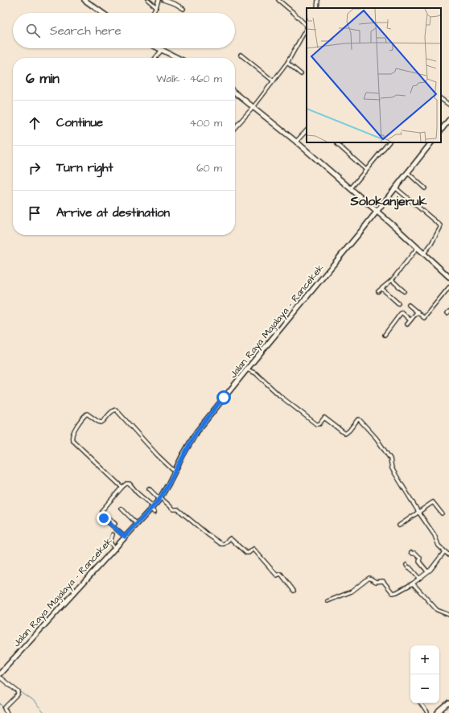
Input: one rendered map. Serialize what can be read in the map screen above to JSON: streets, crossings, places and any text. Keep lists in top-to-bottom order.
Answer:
{
  "streets": {
    "main road": ["Jalan Raya Majalaya - Rancekek"]
  },
  "districts": ["Solokanjeruk"],
  "page": {
    "search": "Search here",
    "heading": ["6 min", "Walk · 460 m"],
    "list": [
      ["Continue", "400 m"],
      ["Turn right", "60 m"],
      "Arrive at destination"
    ],
    "map_buttons": ["+", "−"]
  }
}
